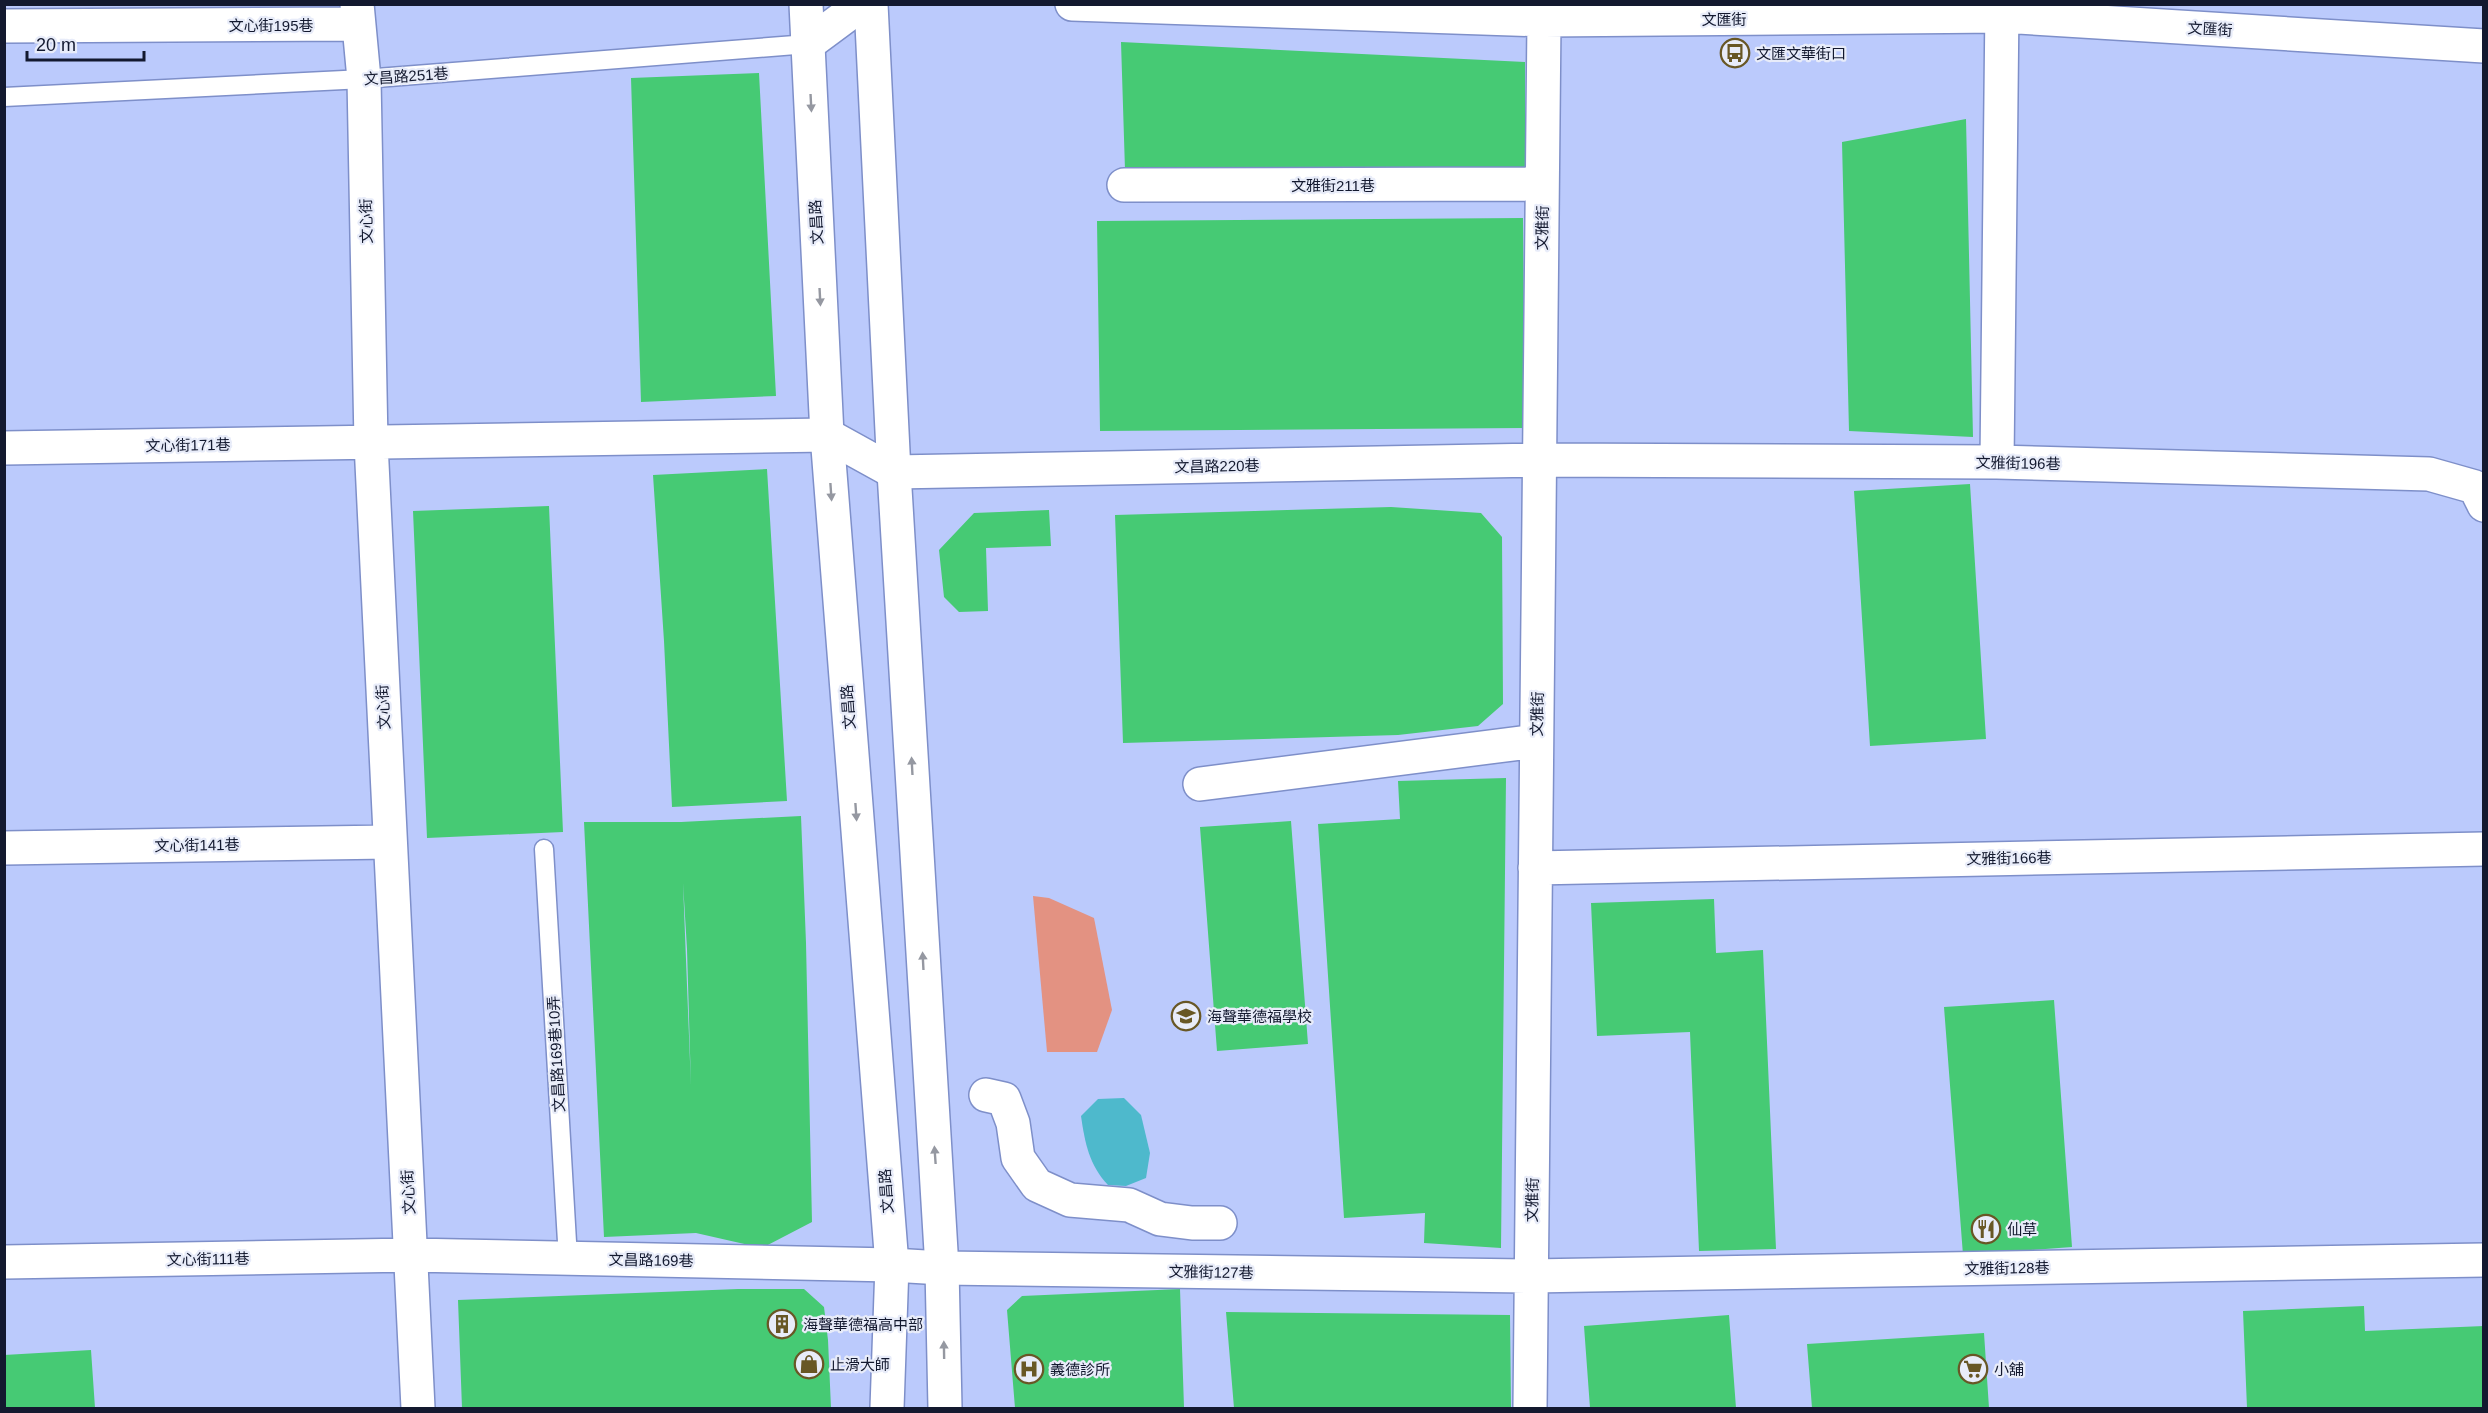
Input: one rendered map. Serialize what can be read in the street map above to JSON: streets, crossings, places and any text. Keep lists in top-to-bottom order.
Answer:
{
  "streets": {
    "street": [
      "文匯街",
      "文心街195巷",
      "文雅街211巷",
      "文心街",
      "文昌路",
      "文雅街",
      "文心街171巷",
      "文雅街196巷",
      "文昌路220巷",
      "文心街141巷",
      "文雅街166巷",
      "文心街111巷",
      "文昌路169巷",
      "文雅街128巷",
      "文雅街127巷"
    ],
    "lane": ["文昌路251巷", "文昌路169巷10弄"]
  },
  "crossings": [
    ["文匯街", "文雅街"],
    ["文心街195巷", "文心街"],
    ["文昌路251巷", "文心街"],
    ["文昌路251巷", "文昌路"],
    ["文雅街211巷", "文雅街"],
    ["文心街", "文心街171巷"],
    ["文心街", "文心街141巷"],
    ["文心街", "文心街111巷"],
    ["文心街", "文昌路169巷"],
    ["文昌路", "文心街171巷"],
    ["文昌路", "文昌路169巷"],
    ["文昌路", "文雅街127巷"],
    ["文雅街", "文雅街196巷"],
    ["文雅街", "文昌路220巷"],
    ["文雅街", "文雅街166巷"],
    ["文雅街", "文雅街128巷"],
    ["文雅街", "文雅街127巷"],
    ["文雅街196巷", "文昌路220巷"],
    ["文昌路169巷10弄", "文昌路169巷"],
    ["文心街111巷", "文昌路169巷"],
    ["文昌路169巷", "文雅街127巷"],
    ["文雅街128巷", "文雅街127巷"]
  ],
  "places": {
    "bus stop": ["文匯文華街口"],
    "school or university": ["海聲華德福學校"],
    "restaurant": ["仙草"],
    "building": ["海聲華德福高中部"],
    "shop": ["止滑大師"],
    "hospital": ["義德診所"],
    "supermarket": ["小舖"]
  },
  "scale_bar": "20 m"
}
